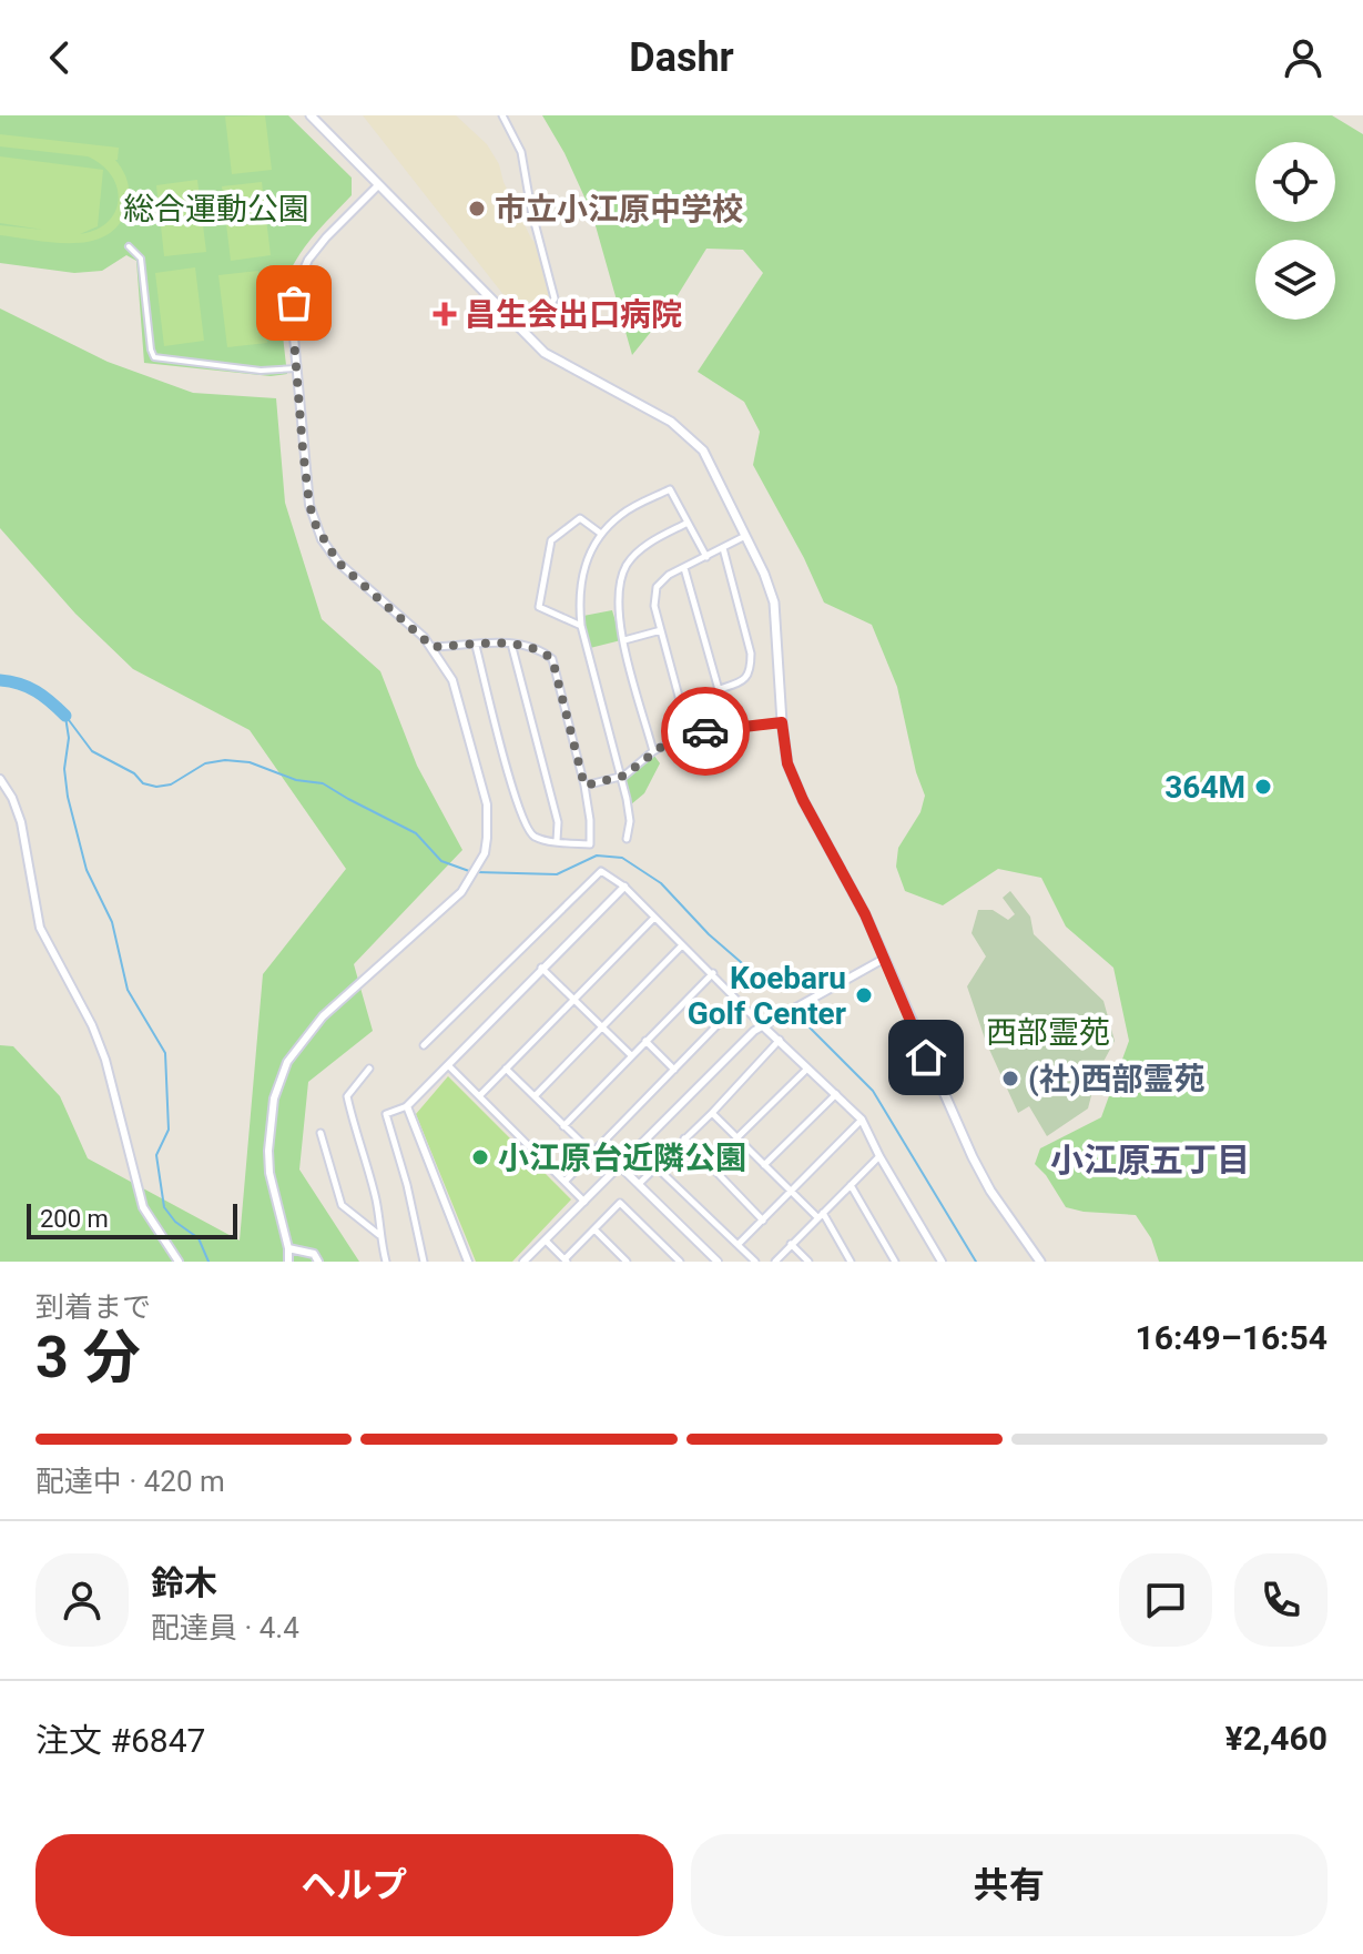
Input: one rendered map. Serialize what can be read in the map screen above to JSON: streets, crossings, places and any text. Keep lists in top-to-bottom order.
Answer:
{
  "districts": ["小江原五丁目"],
  "parks": ["総合運動公園", "西部霊苑"],
  "places": {
    "other": [
      "市立小江原中学校",
      "364M",
      "Koebaru Golf Center",
      "(社)西部霊苑",
      "小江原台近隣公園"
    ],
    "health": ["昌生会出口病院"]
  },
  "scale_bar": "200 m",
  "page": {
    "header": "Dashr",
    "scale": "200 m",
    "heading": ["3 分", "到着まで", "16:49–16:54"],
    "panel": [
      "鈴木",
      "配達員 · 4.4",
      "注文 #6847",
      "¥2,460"
    ],
    "bar": "配達中 · 420 m",
    "buttons": ["ヘルプ", "共有"]
  }
}
